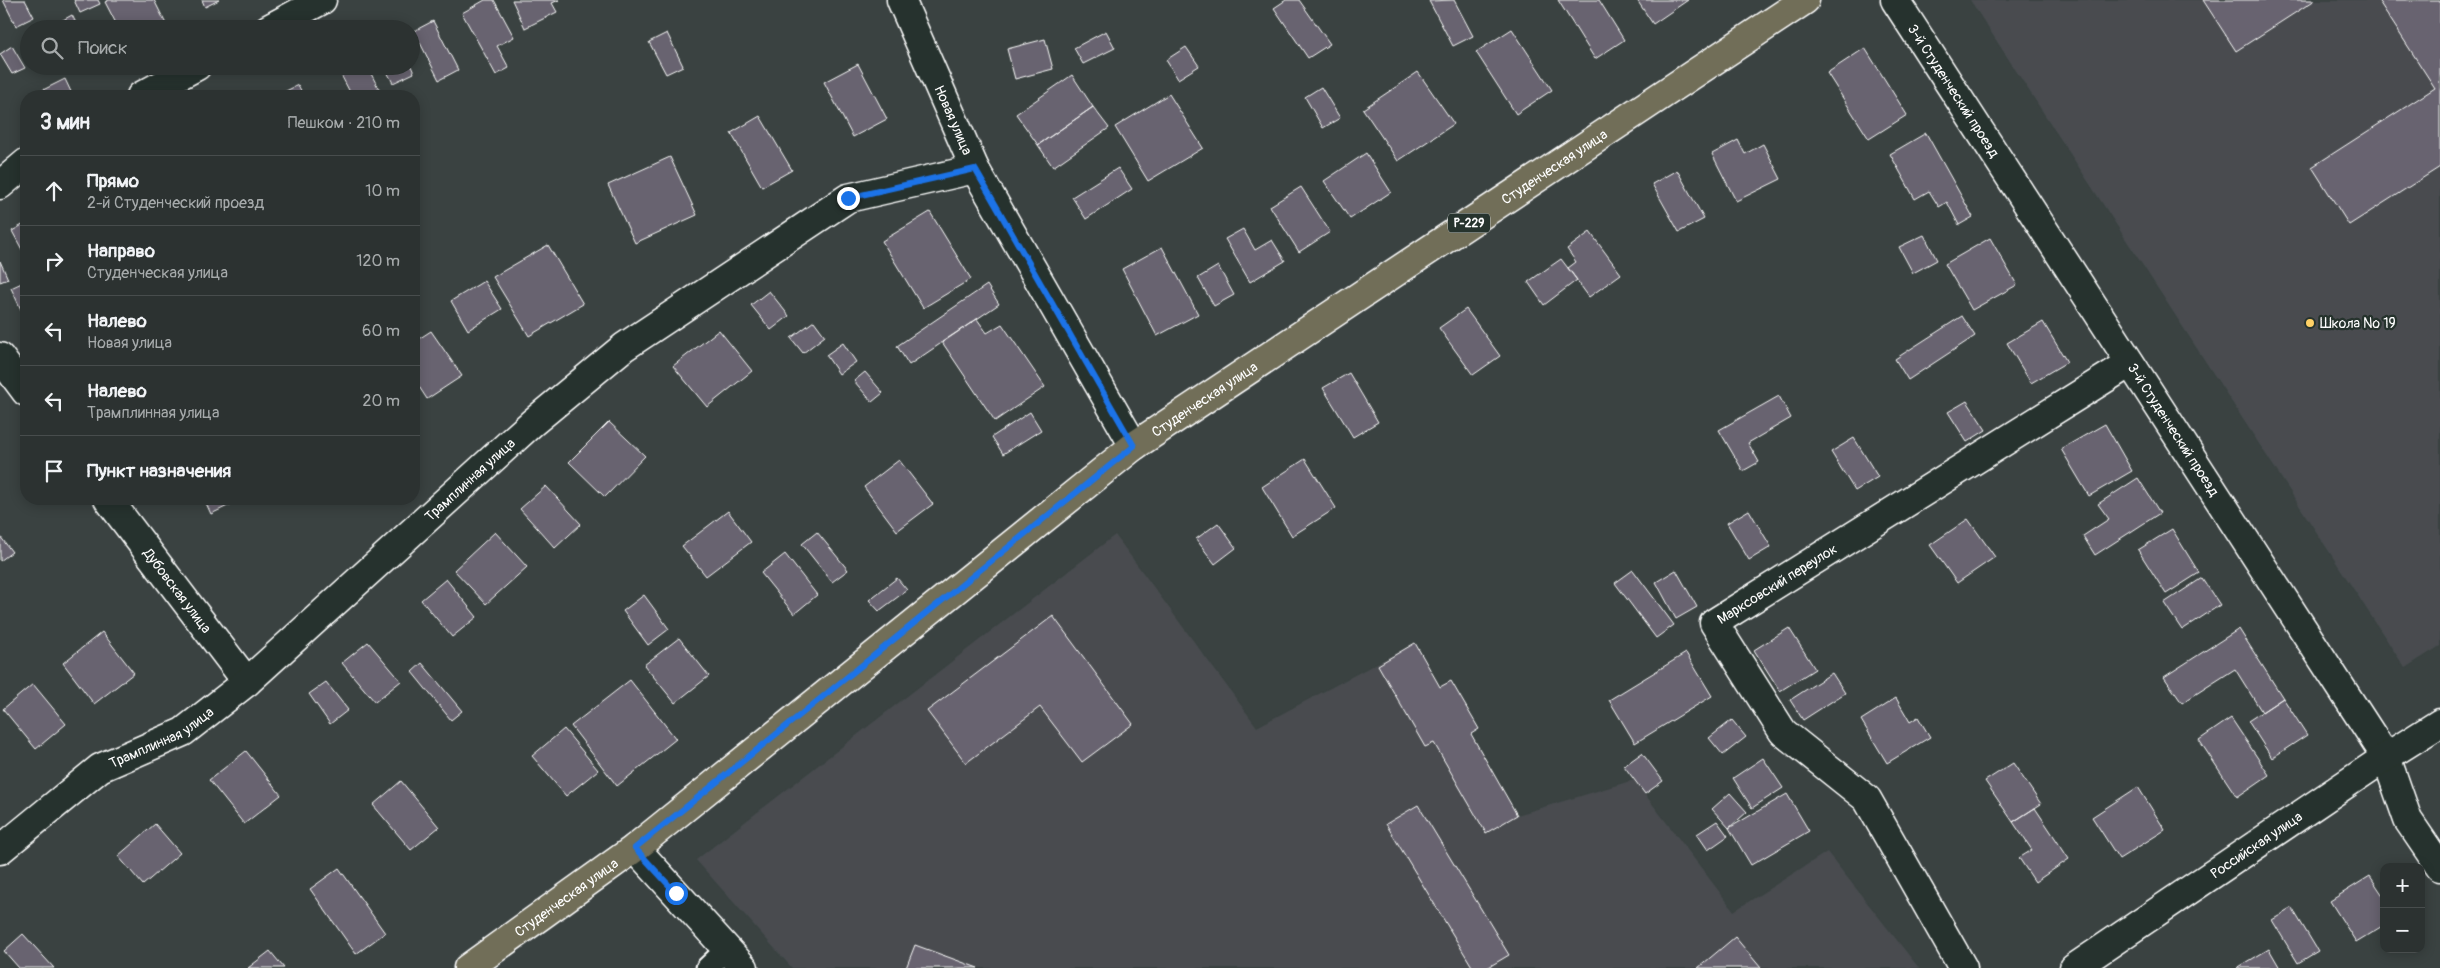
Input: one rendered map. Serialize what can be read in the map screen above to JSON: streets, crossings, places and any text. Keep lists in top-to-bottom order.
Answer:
{
  "streets": {
    "main road": ["Студенческая улица", "Р-229"],
    "street": [
      "3-й Студенческий проезд",
      "Новая улица",
      "Трамплинная улица",
      "Марксовский переулок",
      "Дубовская улица",
      "Российская улица"
    ]
  },
  "crossings": [
    ["3-й Студенческий проезд", "Марксовский переулок"],
    ["3-й Студенческий проезд", "Российская улица"],
    ["Новая улица", "Студенческая улица"],
    ["Новая улица", "Трамплинная улица"],
    ["Трамплинная улица", "Дубовская улица"]
  ],
  "places": ["Школа № 19"],
  "page": {
    "search": "Поиск",
    "heading": ["3 мин", "Пешком · 210 m"],
    "list": [
      ["Прямо", "2-й Студенческий проезд", "10 m"],
      ["Направо", "Студенческая улица", "120 m"],
      ["Налево", "Новая улица", "60 m"],
      ["Налево", "Трамплинная улица", "20 m"],
      "Пункт назначения"
    ],
    "map_buttons": ["+", "−"]
  }
}
